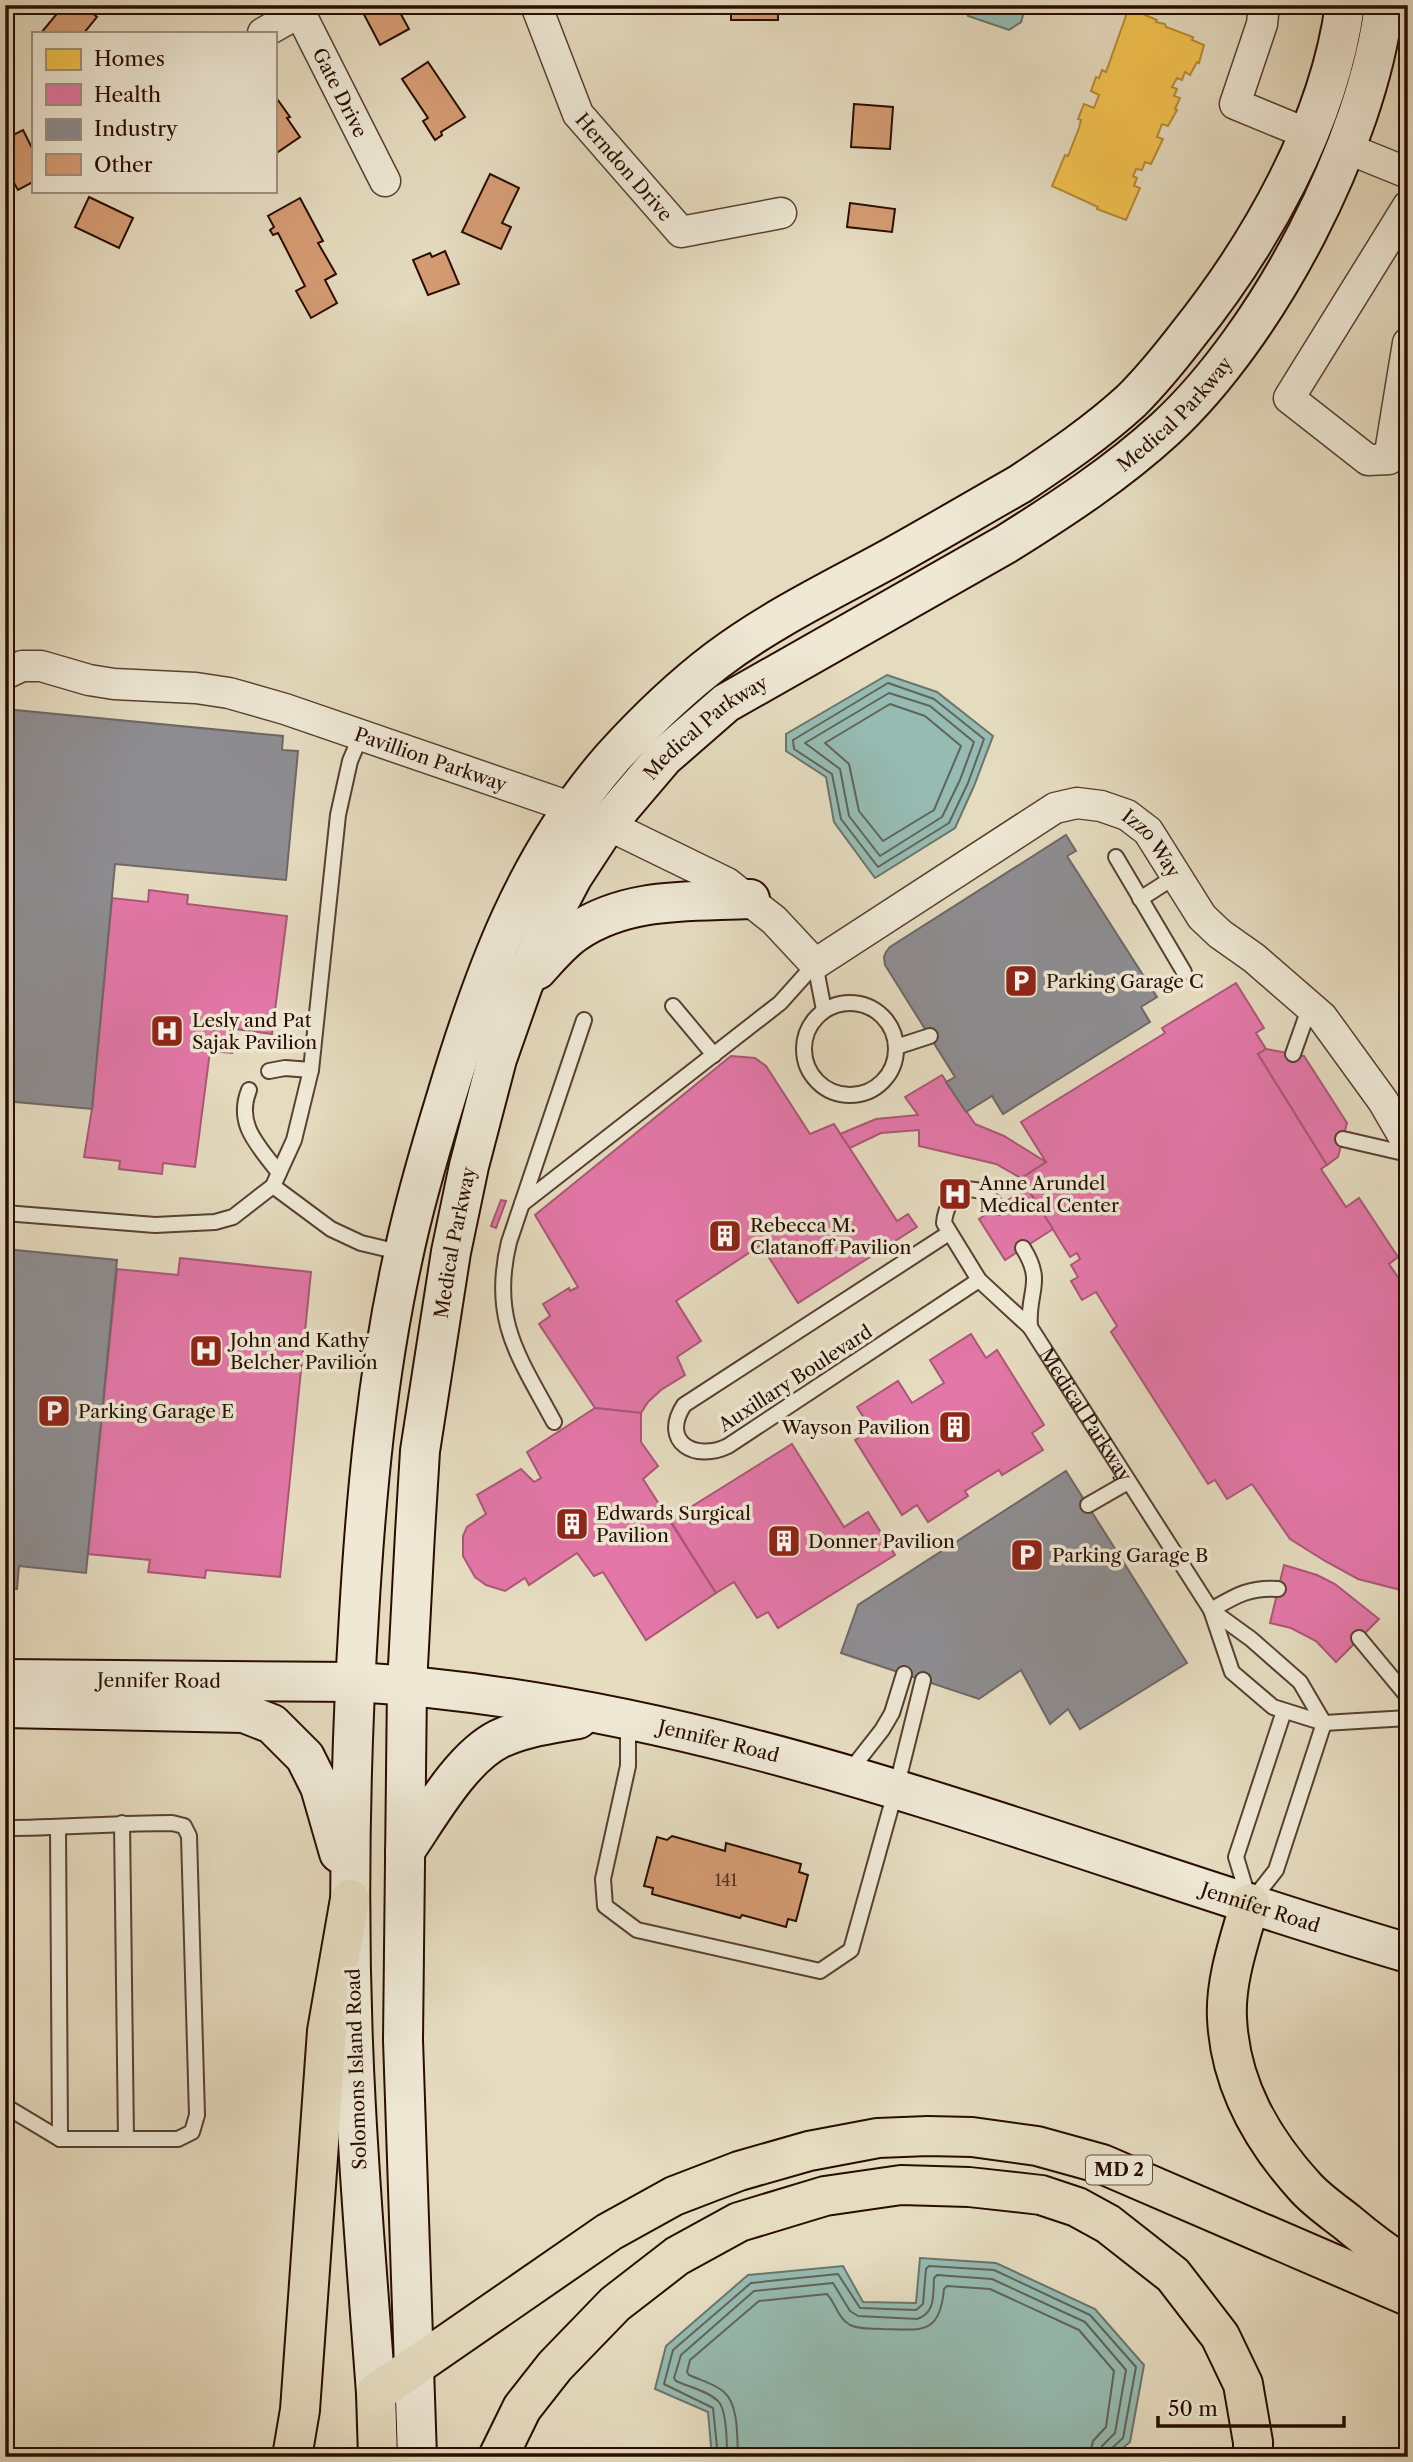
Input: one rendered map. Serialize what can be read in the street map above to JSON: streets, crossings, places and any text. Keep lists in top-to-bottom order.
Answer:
{
  "streets": {
    "highway": ["Solomons Island Road", "MD 2"],
    "main road": ["Medical Parkway", "Jennifer Road"],
    "street": [
      "Gate Drive",
      "Herndon Drive",
      "Pavillion Parkway",
      "Izzo Way"
    ],
    "lane": ["Auxillary Boulevard"]
  },
  "crossings": [
    ["Medical Parkway", "Pavillion Parkway"],
    ["Medical Parkway", "Auxillary Boulevard"],
    ["Medical Parkway", "Jennifer Road"],
    ["Medical Parkway", "Solomons Island Road"],
    ["Pavillion Parkway", "Izzo Way"],
    ["Jennifer Road", "Solomons Island Road"],
    ["Solomons Island Road", "MD 2"]
  ],
  "places": {
    "parking": ["Parking Garage C", "Parking Garage E", "Parking Garage B"],
    "hospital": ["Lesly and Pat Sajak Pavilion", "Anne Arundel Medical Center", "John and Kathy Belcher Pavilion"],
    "building": [
      "Rebecca M. Clatanoff Pavilion",
      "Wayson Pavilion",
      "Edwards Surgical Pavilion",
      "Donner Pavilion"
    ]
  },
  "house_numbers": ["141"],
  "legend": [
    "Homes",
    "Health",
    "Industry",
    "Other"
  ],
  "scale_bar": "50 m"
}
